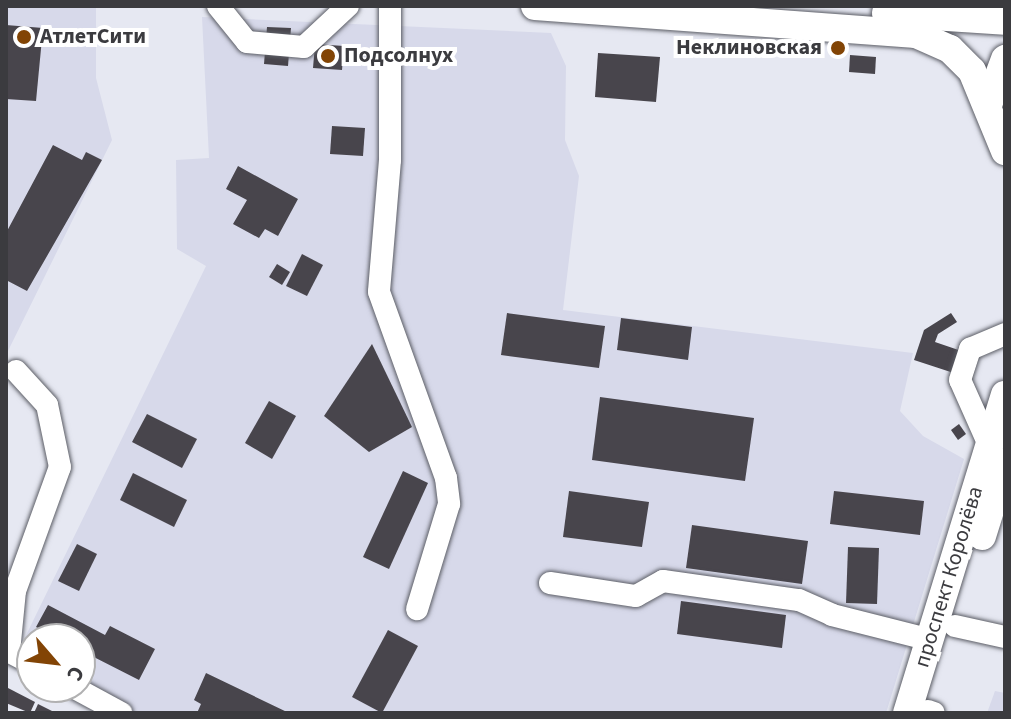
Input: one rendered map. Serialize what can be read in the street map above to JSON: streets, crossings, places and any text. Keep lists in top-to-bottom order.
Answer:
{
  "streets": {
    "main road": ["проспект Королёва"]
  },
  "places": ["АтлетСити", "Неклиновская", "Подсолнух"],
  "north": "bottom right"
}
